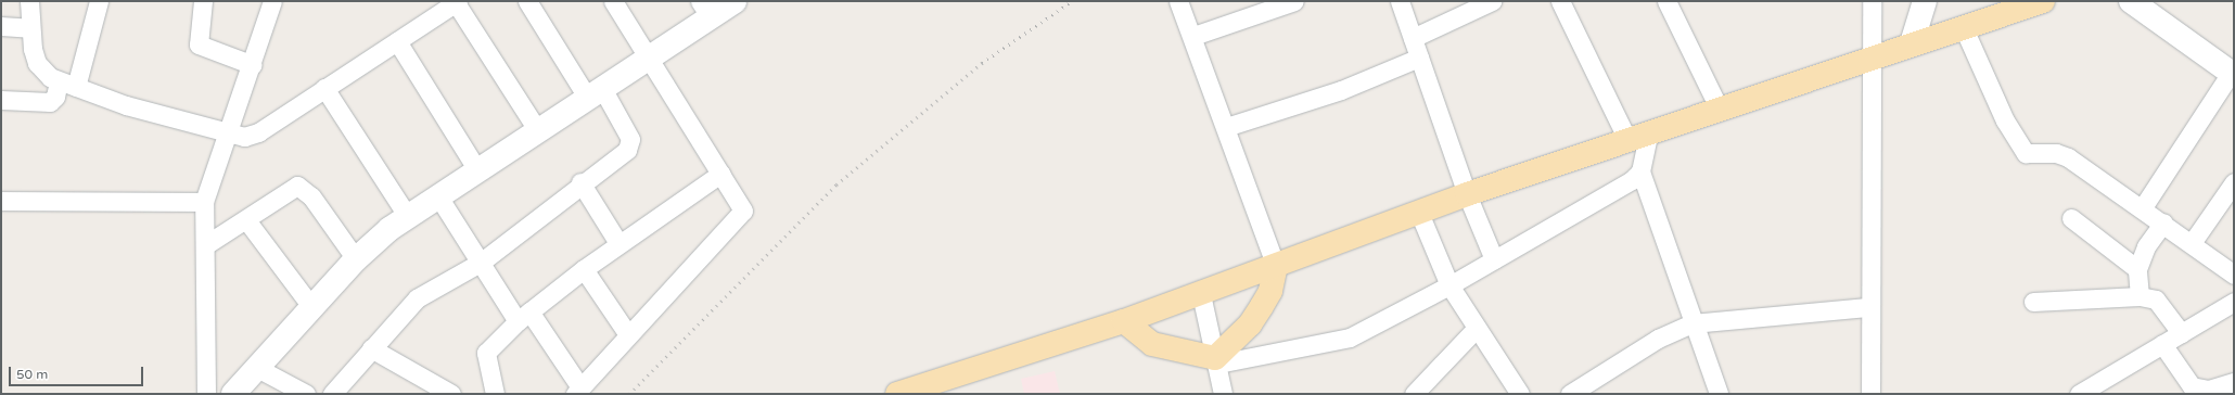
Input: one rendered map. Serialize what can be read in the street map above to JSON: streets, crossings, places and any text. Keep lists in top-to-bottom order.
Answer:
{
  "scale_bar": "50 m"
}
